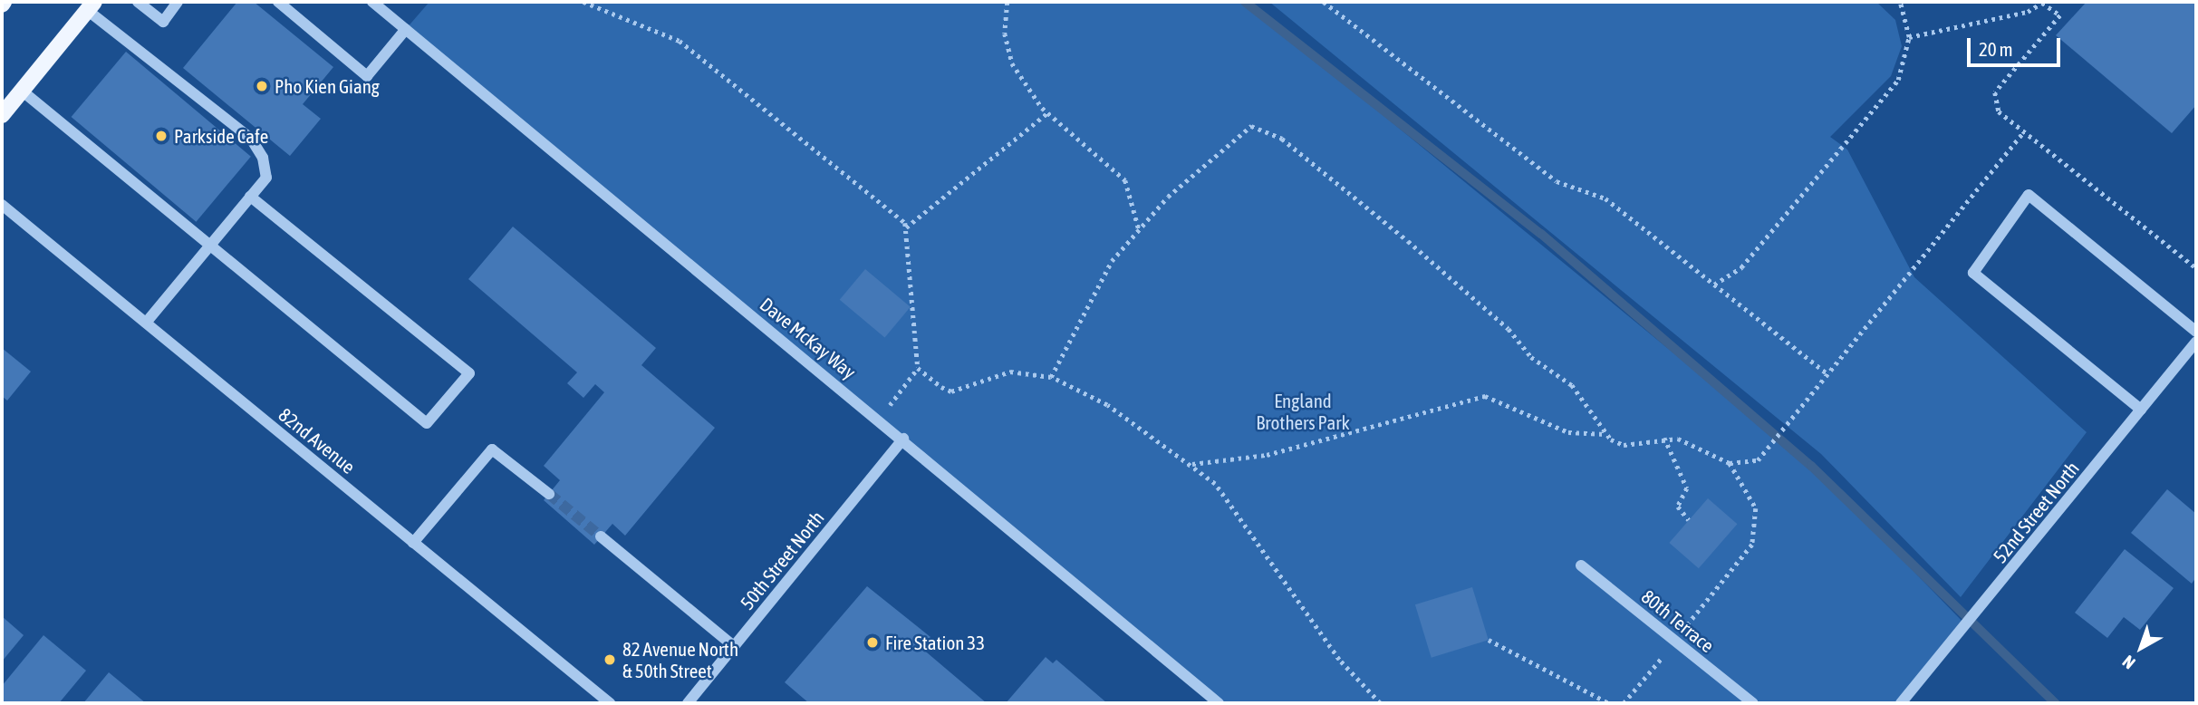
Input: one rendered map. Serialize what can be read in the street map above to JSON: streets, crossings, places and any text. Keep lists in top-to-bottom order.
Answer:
{
  "streets": {
    "street": [
      "Dave McKay Way",
      "82nd Avenue",
      "52nd Street North",
      "50th Street North",
      "80th Terrace"
    ]
  },
  "crossings": [
    ["Dave McKay Way", "50th Street North"]
  ],
  "parks": ["England Brothers Park"],
  "places": [
    "Pho Kien Giang",
    "Parkside Cafe",
    "Fire Station 33",
    "82 Avenue North & 50th Street"
  ],
  "scale_bar": "20 m",
  "north": "bottom left"
}
